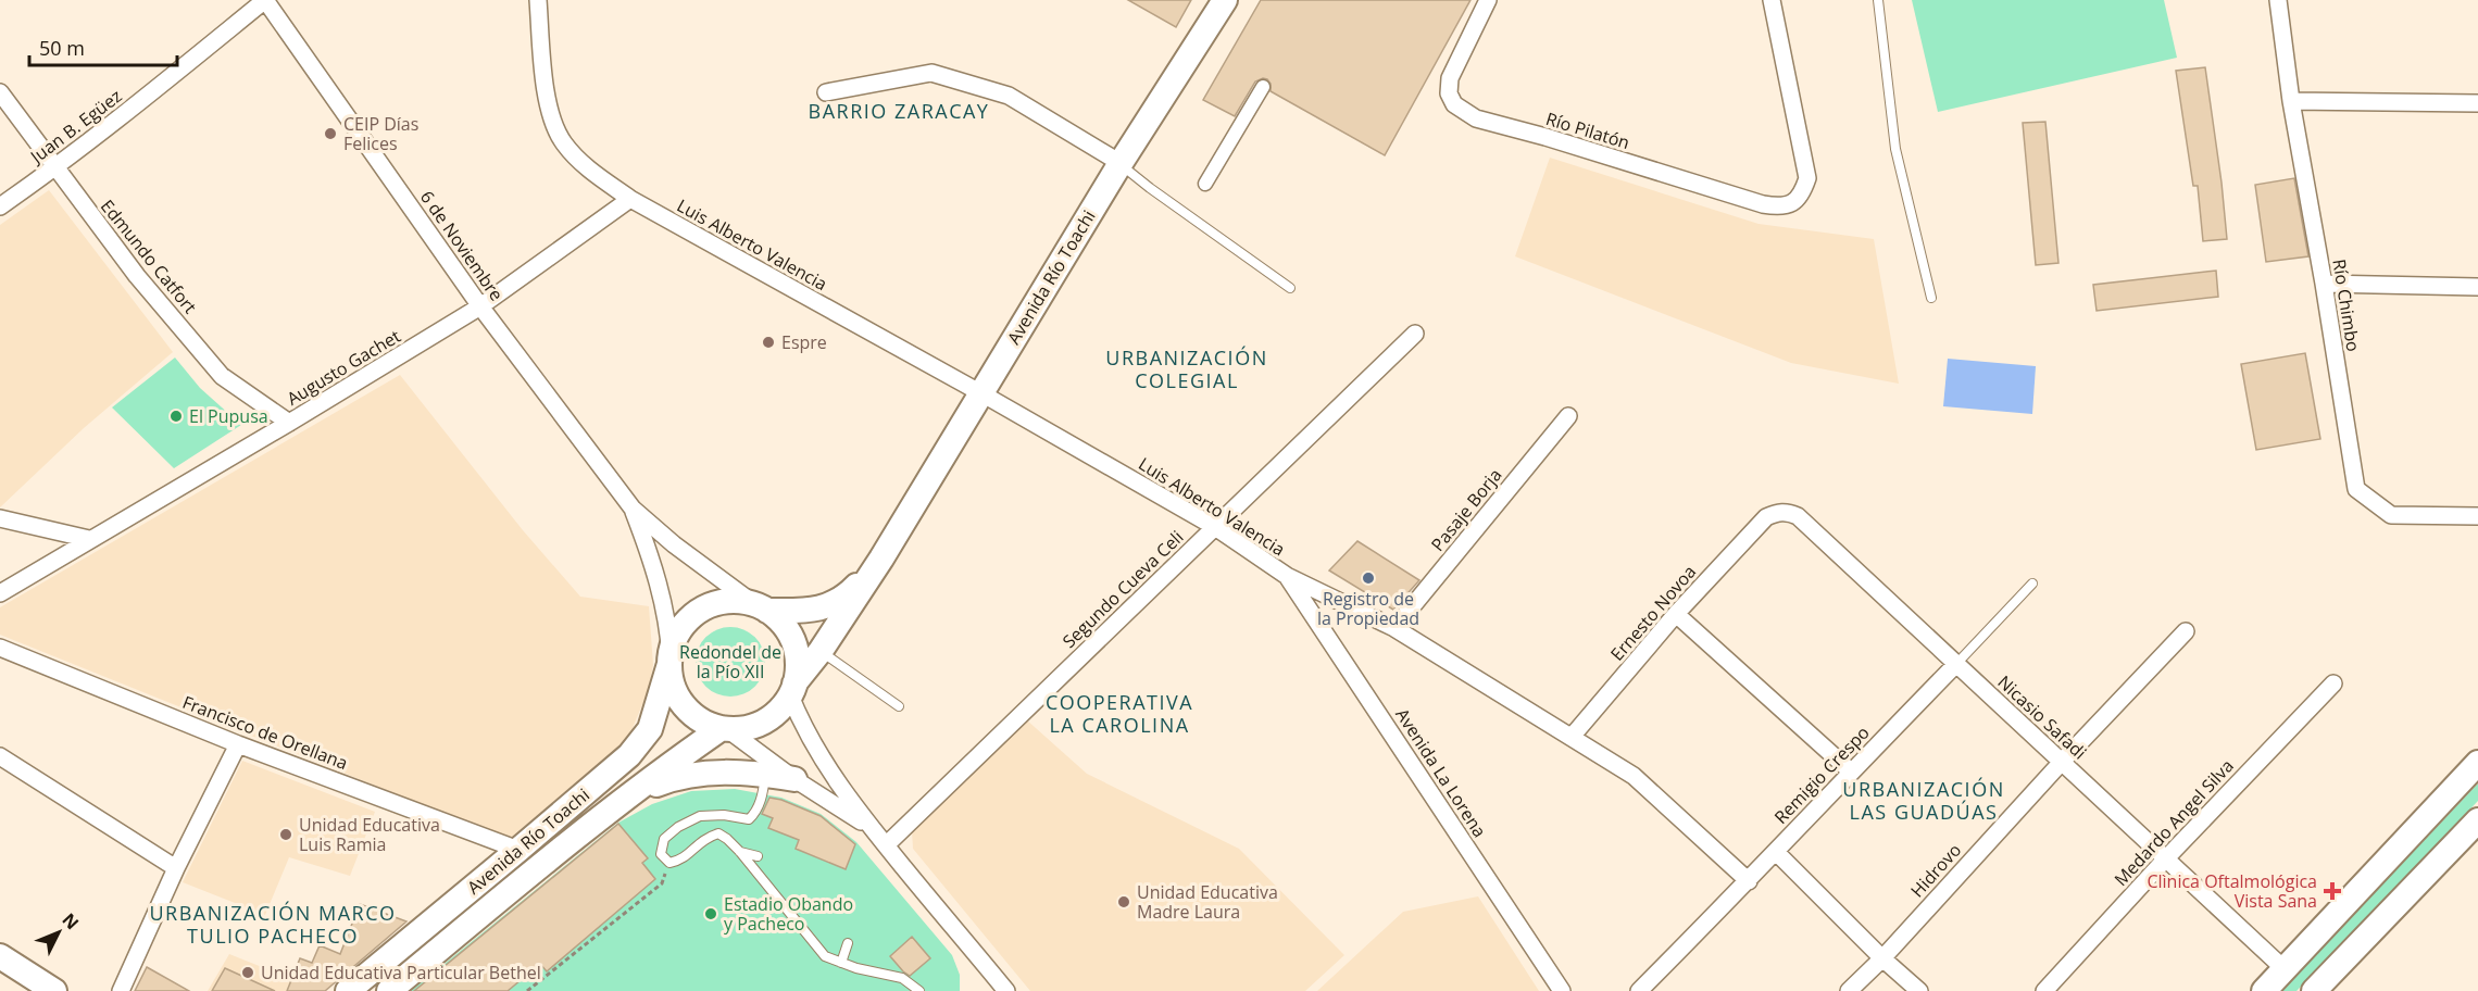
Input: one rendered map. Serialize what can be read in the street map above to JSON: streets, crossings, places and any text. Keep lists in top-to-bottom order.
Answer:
{
  "streets": {
    "main road": ["Avenida Río Toachi"],
    "street": [
      "Juan B. Egüez",
      "Río Pilatón",
      "Luis Alberto Valencia",
      "6 de Noviembre",
      "Edmundo Catfort",
      "Río Chimbo",
      "Augusto Gachet",
      "Pasaje Borja",
      "Segundo Cueva Celi",
      "Ernesto Novoa",
      "Nicasio Safadi",
      "Francisco de Orellana",
      "Avenida La Lorena",
      "Remigio Crespo",
      "Medardo Angel Silva",
      "Hidrovo"
    ]
  },
  "crossings": [
    ["Juan B. Egüez", "6 de Noviembre"],
    ["Juan B. Egüez", "Edmundo Catfort"],
    ["Luis Alberto Valencia", "Avenida Río Toachi"],
    ["Luis Alberto Valencia", "Augusto Gachet"],
    ["Luis Alberto Valencia", "Pasaje Borja"],
    ["Luis Alberto Valencia", "Segundo Cueva Celi"],
    ["Luis Alberto Valencia", "Ernesto Novoa"],
    ["Luis Alberto Valencia", "Avenida La Lorena"],
    ["Luis Alberto Valencia", "Remigio Crespo"],
    ["6 de Noviembre", "Avenida Río Toachi"],
    ["6 de Noviembre", "Augusto Gachet"],
    ["Edmundo Catfort", "Augusto Gachet"],
    ["Avenida Río Toachi", "Francisco de Orellana"],
    ["Ernesto Novoa", "Nicasio Safadi"],
    ["Nicasio Safadi", "Remigio Crespo"],
    ["Nicasio Safadi", "Medardo Angel Silva"],
    ["Nicasio Safadi", "Hidrovo"]
  ],
  "districts": [
    "BARRIO ZARACAY",
    "URBANIZACIÓN COLEGIAL",
    "COOPERATIVA LA CAROLINA",
    "URBANIZACIÓN LAS GUADÚAS",
    "URBANIZACIÓN MARCO TULIO PACHECO"
  ],
  "parks": ["Redondel de la Pío XII"],
  "places": {
    "other": [
      "CEIP Días Felices",
      "Espre",
      "El Pupusa",
      "Registro de la Propiedad",
      "Unidad Educativa Luis Ramia",
      "Unidad Educativa Madre Laura",
      "Estadio Obando y Pacheco",
      "Unidad Educativa Particular Bethel"
    ],
    "health": ["Clìnica Oftalmológica Vista Sana"]
  },
  "scale_bar": "50 m",
  "north": "top right"
}
